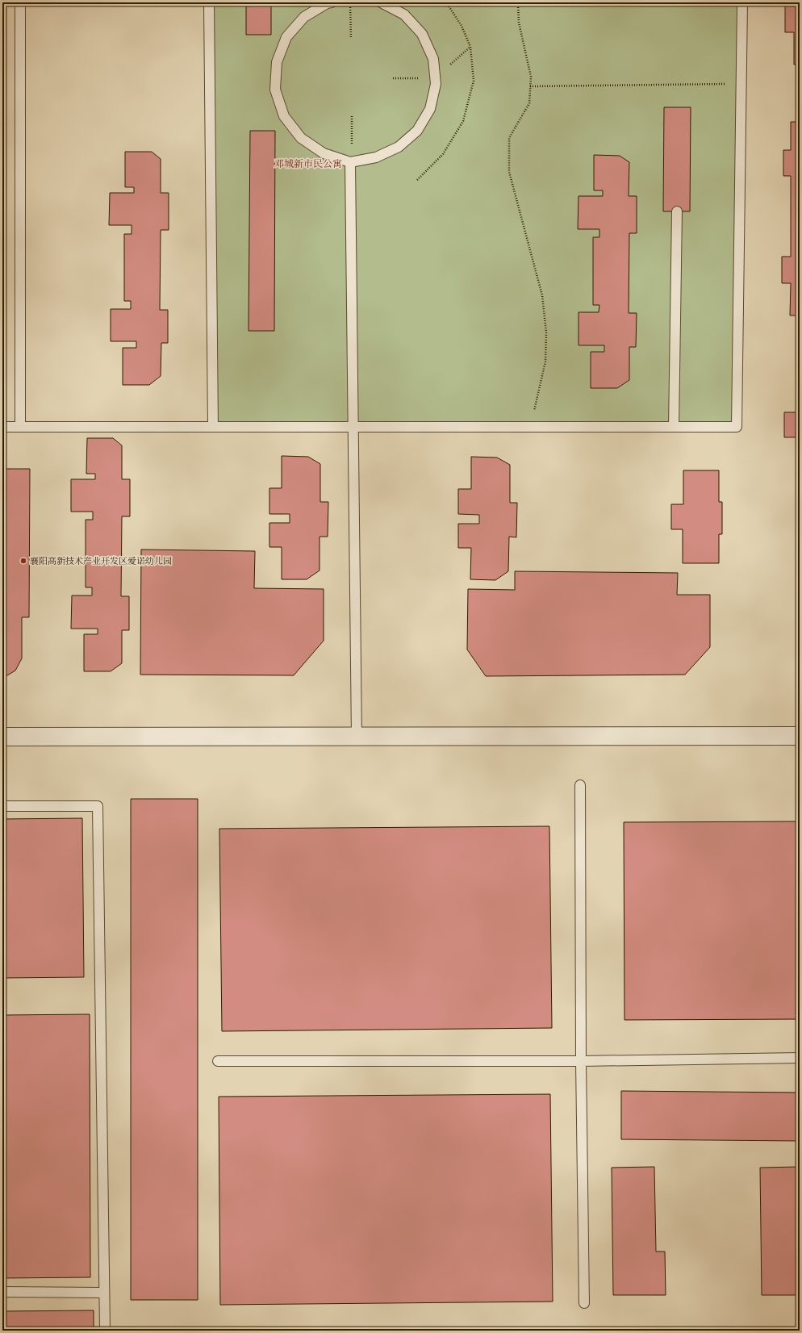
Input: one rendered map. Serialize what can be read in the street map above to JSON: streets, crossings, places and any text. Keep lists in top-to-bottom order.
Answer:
{
  "districts": ["邓城新市民公寓"],
  "places": ["襄阳高新技术产业开发区爱诺幼儿园"]
}
